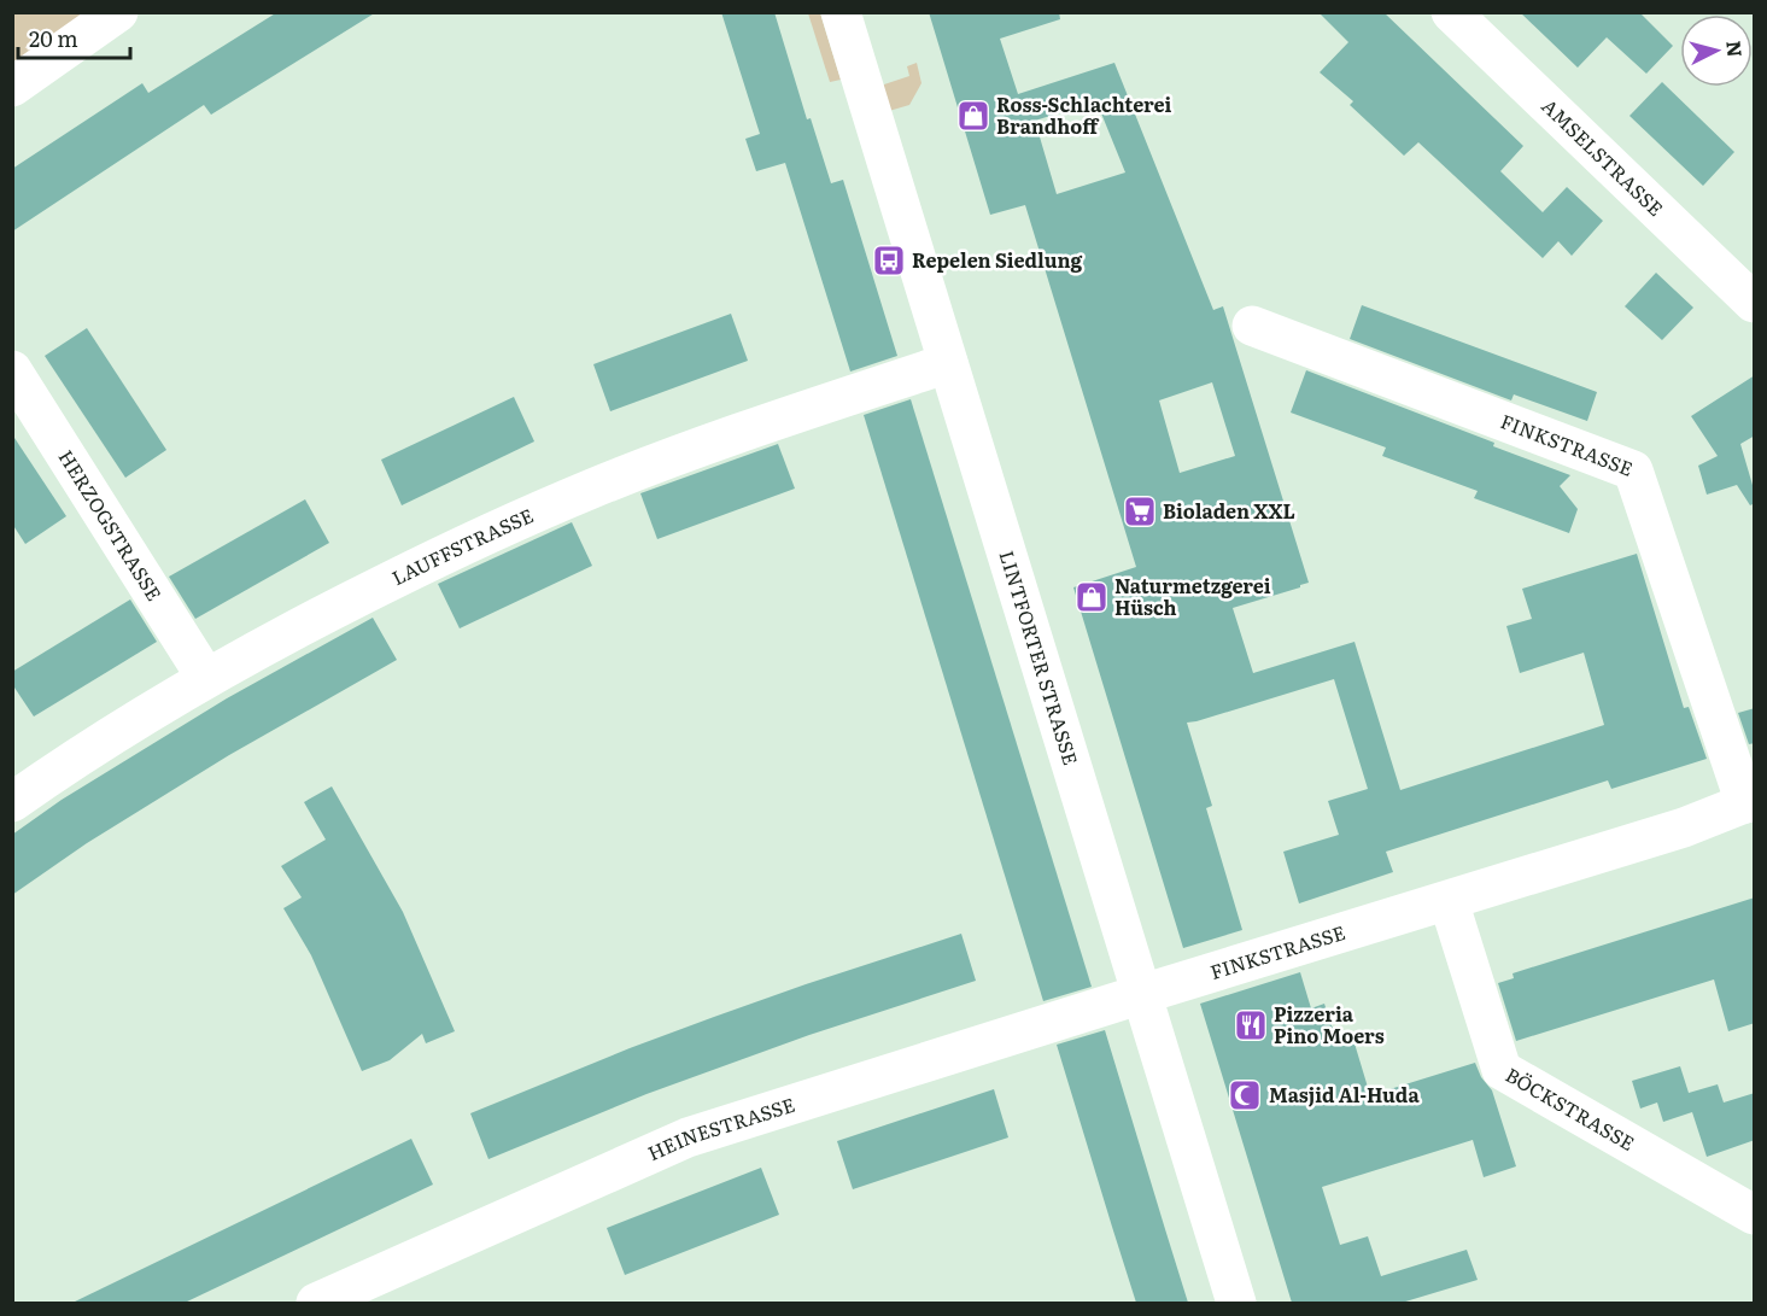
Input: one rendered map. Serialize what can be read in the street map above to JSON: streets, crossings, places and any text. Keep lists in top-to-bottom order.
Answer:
{
  "streets": {
    "street": [
      "AMSELSTRASSE",
      "FINKSTRASSE",
      "HERZOGSTRASSE",
      "LAUFFSTRASSE",
      "LINTFORTER STRASSE",
      "BÖCKSTRASSE",
      "HEINESTRASSE"
    ]
  },
  "crossings": [
    ["FINKSTRASSE", "LINTFORTER STRASSE"],
    ["FINKSTRASSE", "BÖCKSTRASSE"],
    ["FINKSTRASSE", "HEINESTRASSE"],
    ["HERZOGSTRASSE", "LAUFFSTRASSE"],
    ["LAUFFSTRASSE", "LINTFORTER STRASSE"],
    ["LINTFORTER STRASSE", "HEINESTRASSE"]
  ],
  "places": {
    "shop": ["Ross-Schlachterei Brandhoff", "Naturmetzgerei Hüsch"],
    "bus stop": ["Repelen Siedlung"],
    "supermarket": ["Bioladen XXL"],
    "restaurant": ["Pizzeria Pino Moers"],
    "mosque": ["Masjid Al-Huda"]
  },
  "scale_bar": "20 m",
  "north": "right"
}
